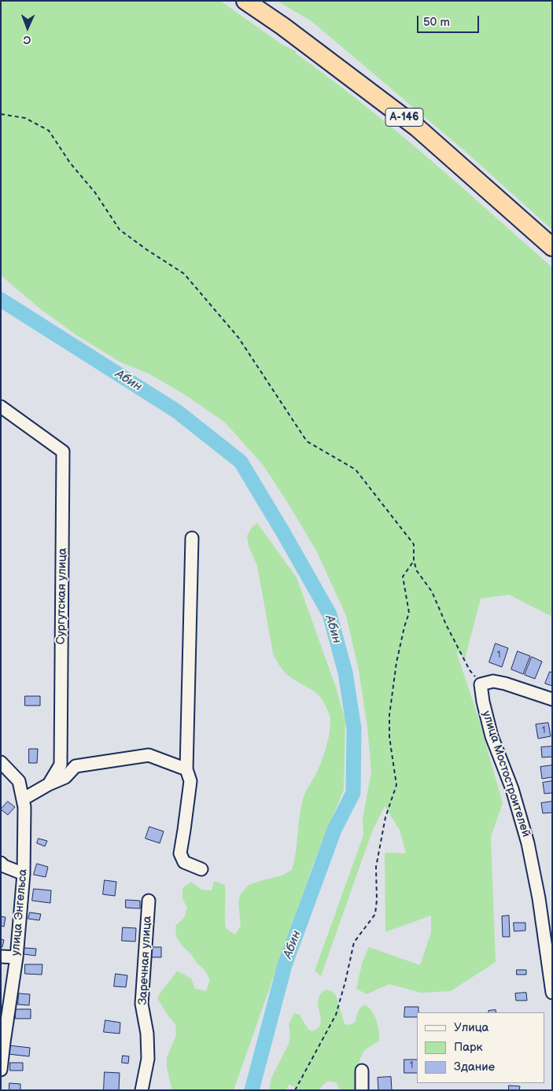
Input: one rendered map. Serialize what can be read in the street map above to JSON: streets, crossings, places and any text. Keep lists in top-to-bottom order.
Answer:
{
  "streets": {
    "highway": ["А-146"],
    "street": [
      "Сургутская улица",
      "улица Мостостроителей",
      "улица Энгельса",
      "Заречная улица"
    ]
  },
  "crossings": [
    ["Сургутская улица", "улица Энгельса"]
  ],
  "water": ["Абин"],
  "house_numbers": ["1", "1", "1"],
  "legend": ["Улица", "Парк", "Здание"],
  "scale_bar": "50 m",
  "north": "bottom"
}
